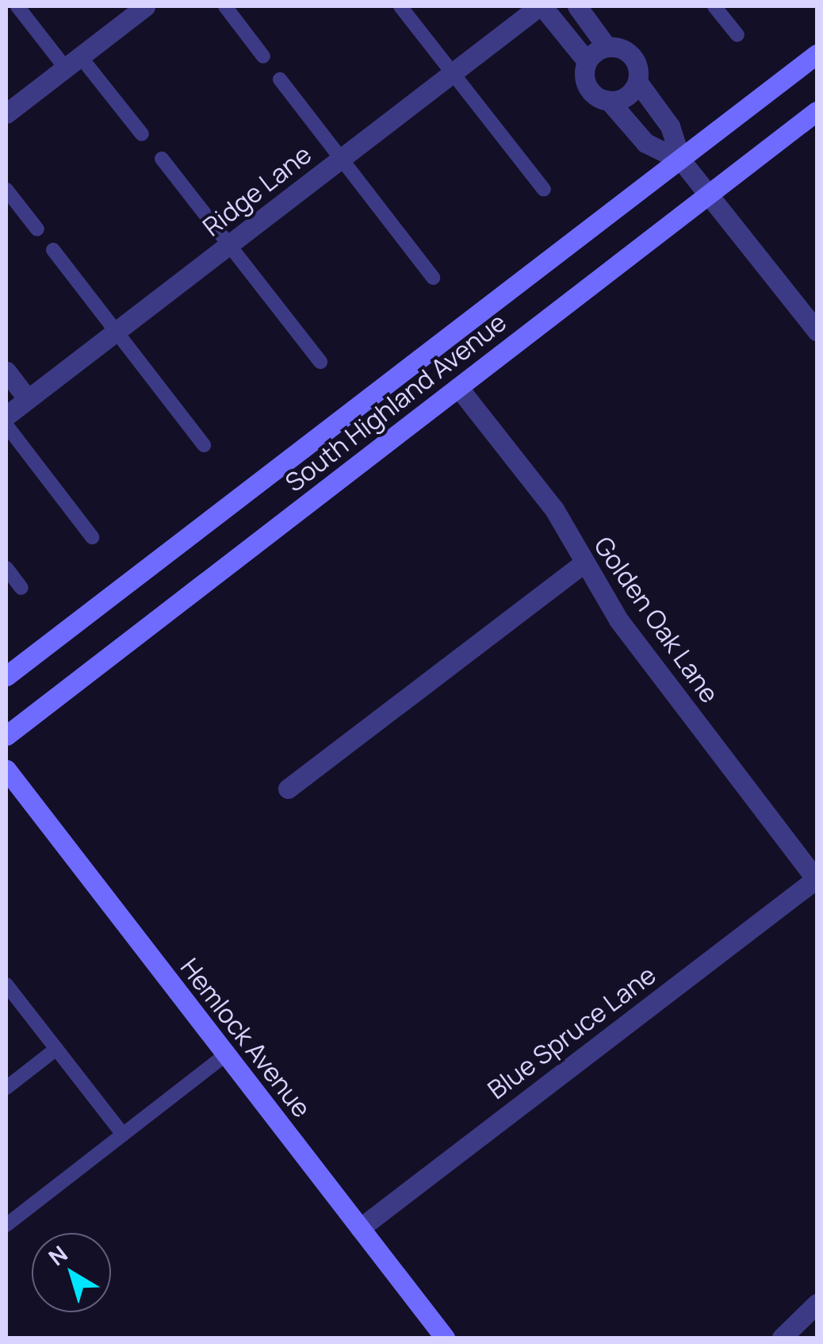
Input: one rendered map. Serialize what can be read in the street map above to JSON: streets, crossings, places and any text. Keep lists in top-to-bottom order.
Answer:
{
  "streets": {
    "street": [
      "Ridge Lane",
      "South Highland Avenue",
      "Golden Oak Lane",
      "Blue Spruce Lane",
      "Hemlock Avenue"
    ]
  },
  "crossings": [
    ["South Highland Avenue", "Golden Oak Lane"],
    ["Golden Oak Lane", "Blue Spruce Lane"],
    ["Blue Spruce Lane", "Hemlock Avenue"]
  ],
  "north": "top left"
}
